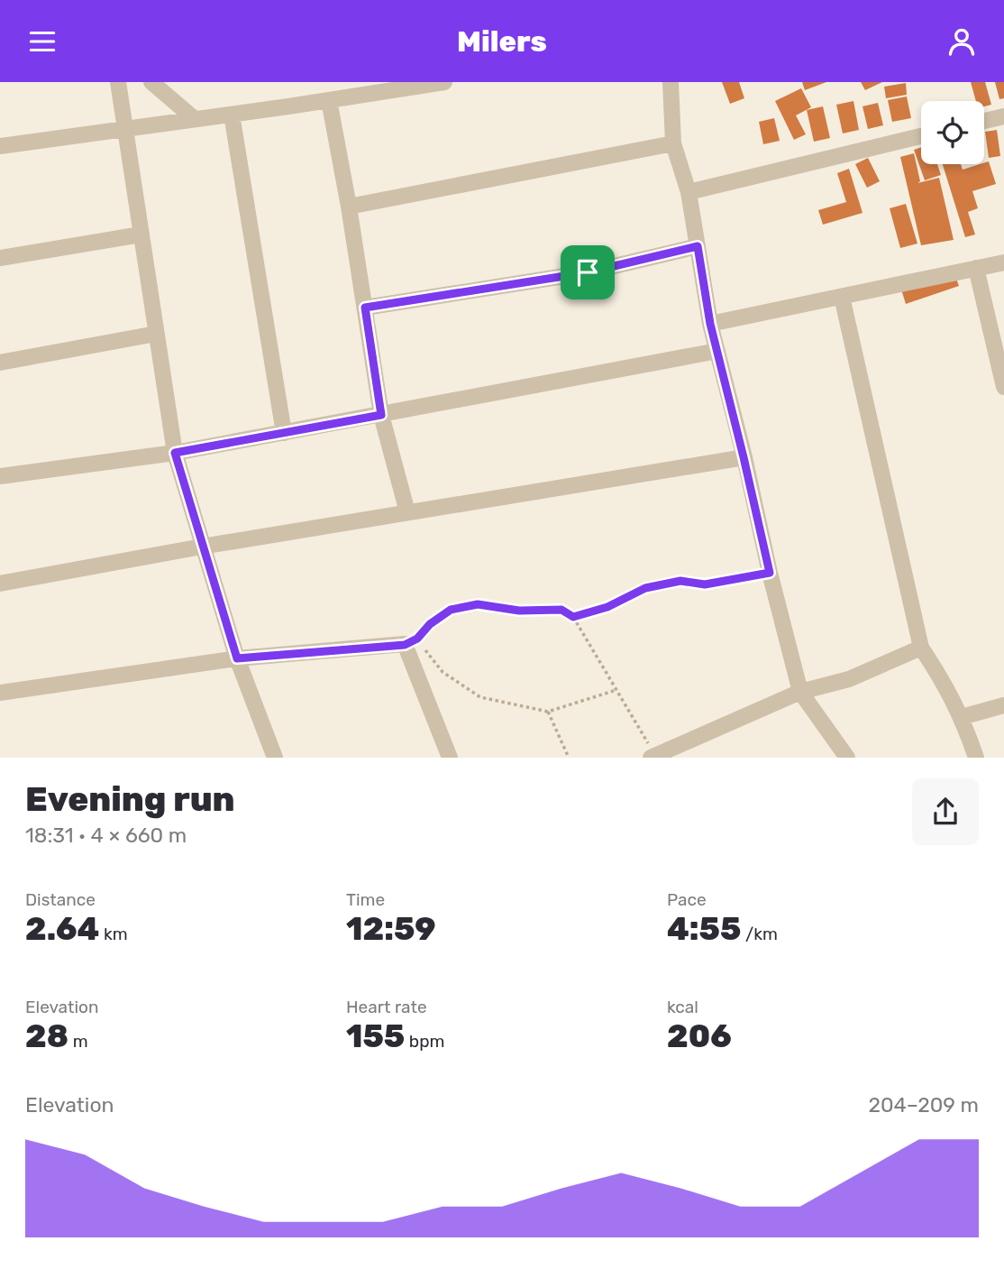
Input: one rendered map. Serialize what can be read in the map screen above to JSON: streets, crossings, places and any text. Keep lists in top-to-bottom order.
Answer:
{
  "page": {
    "header": "Milers",
    "heading": ["Evening run", "18:31 · 4 × 660 m"],
    "stats": [
      ["Distance", "2.64 km"],
      ["Time", "12:59"],
      ["Pace", "4:55 /km"],
      ["Elevation", "28 m"],
      ["Heart rate", "155 bpm"],
      ["kcal", "206"]
    ],
    "chart": ["Elevation", "204–209 m"]
  }
}
